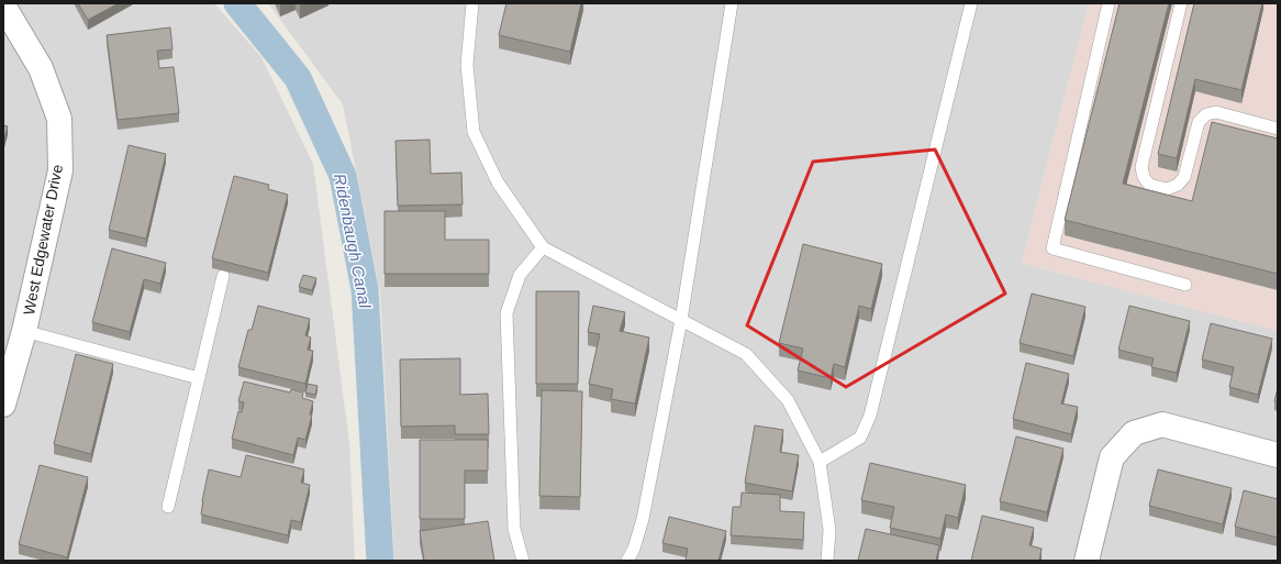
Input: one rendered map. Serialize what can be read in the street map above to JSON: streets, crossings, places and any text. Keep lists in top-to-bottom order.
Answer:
{
  "streets": {
    "street": ["West Edgewater Drive"]
  },
  "water": ["Ridenbaugh Canal"]
}
